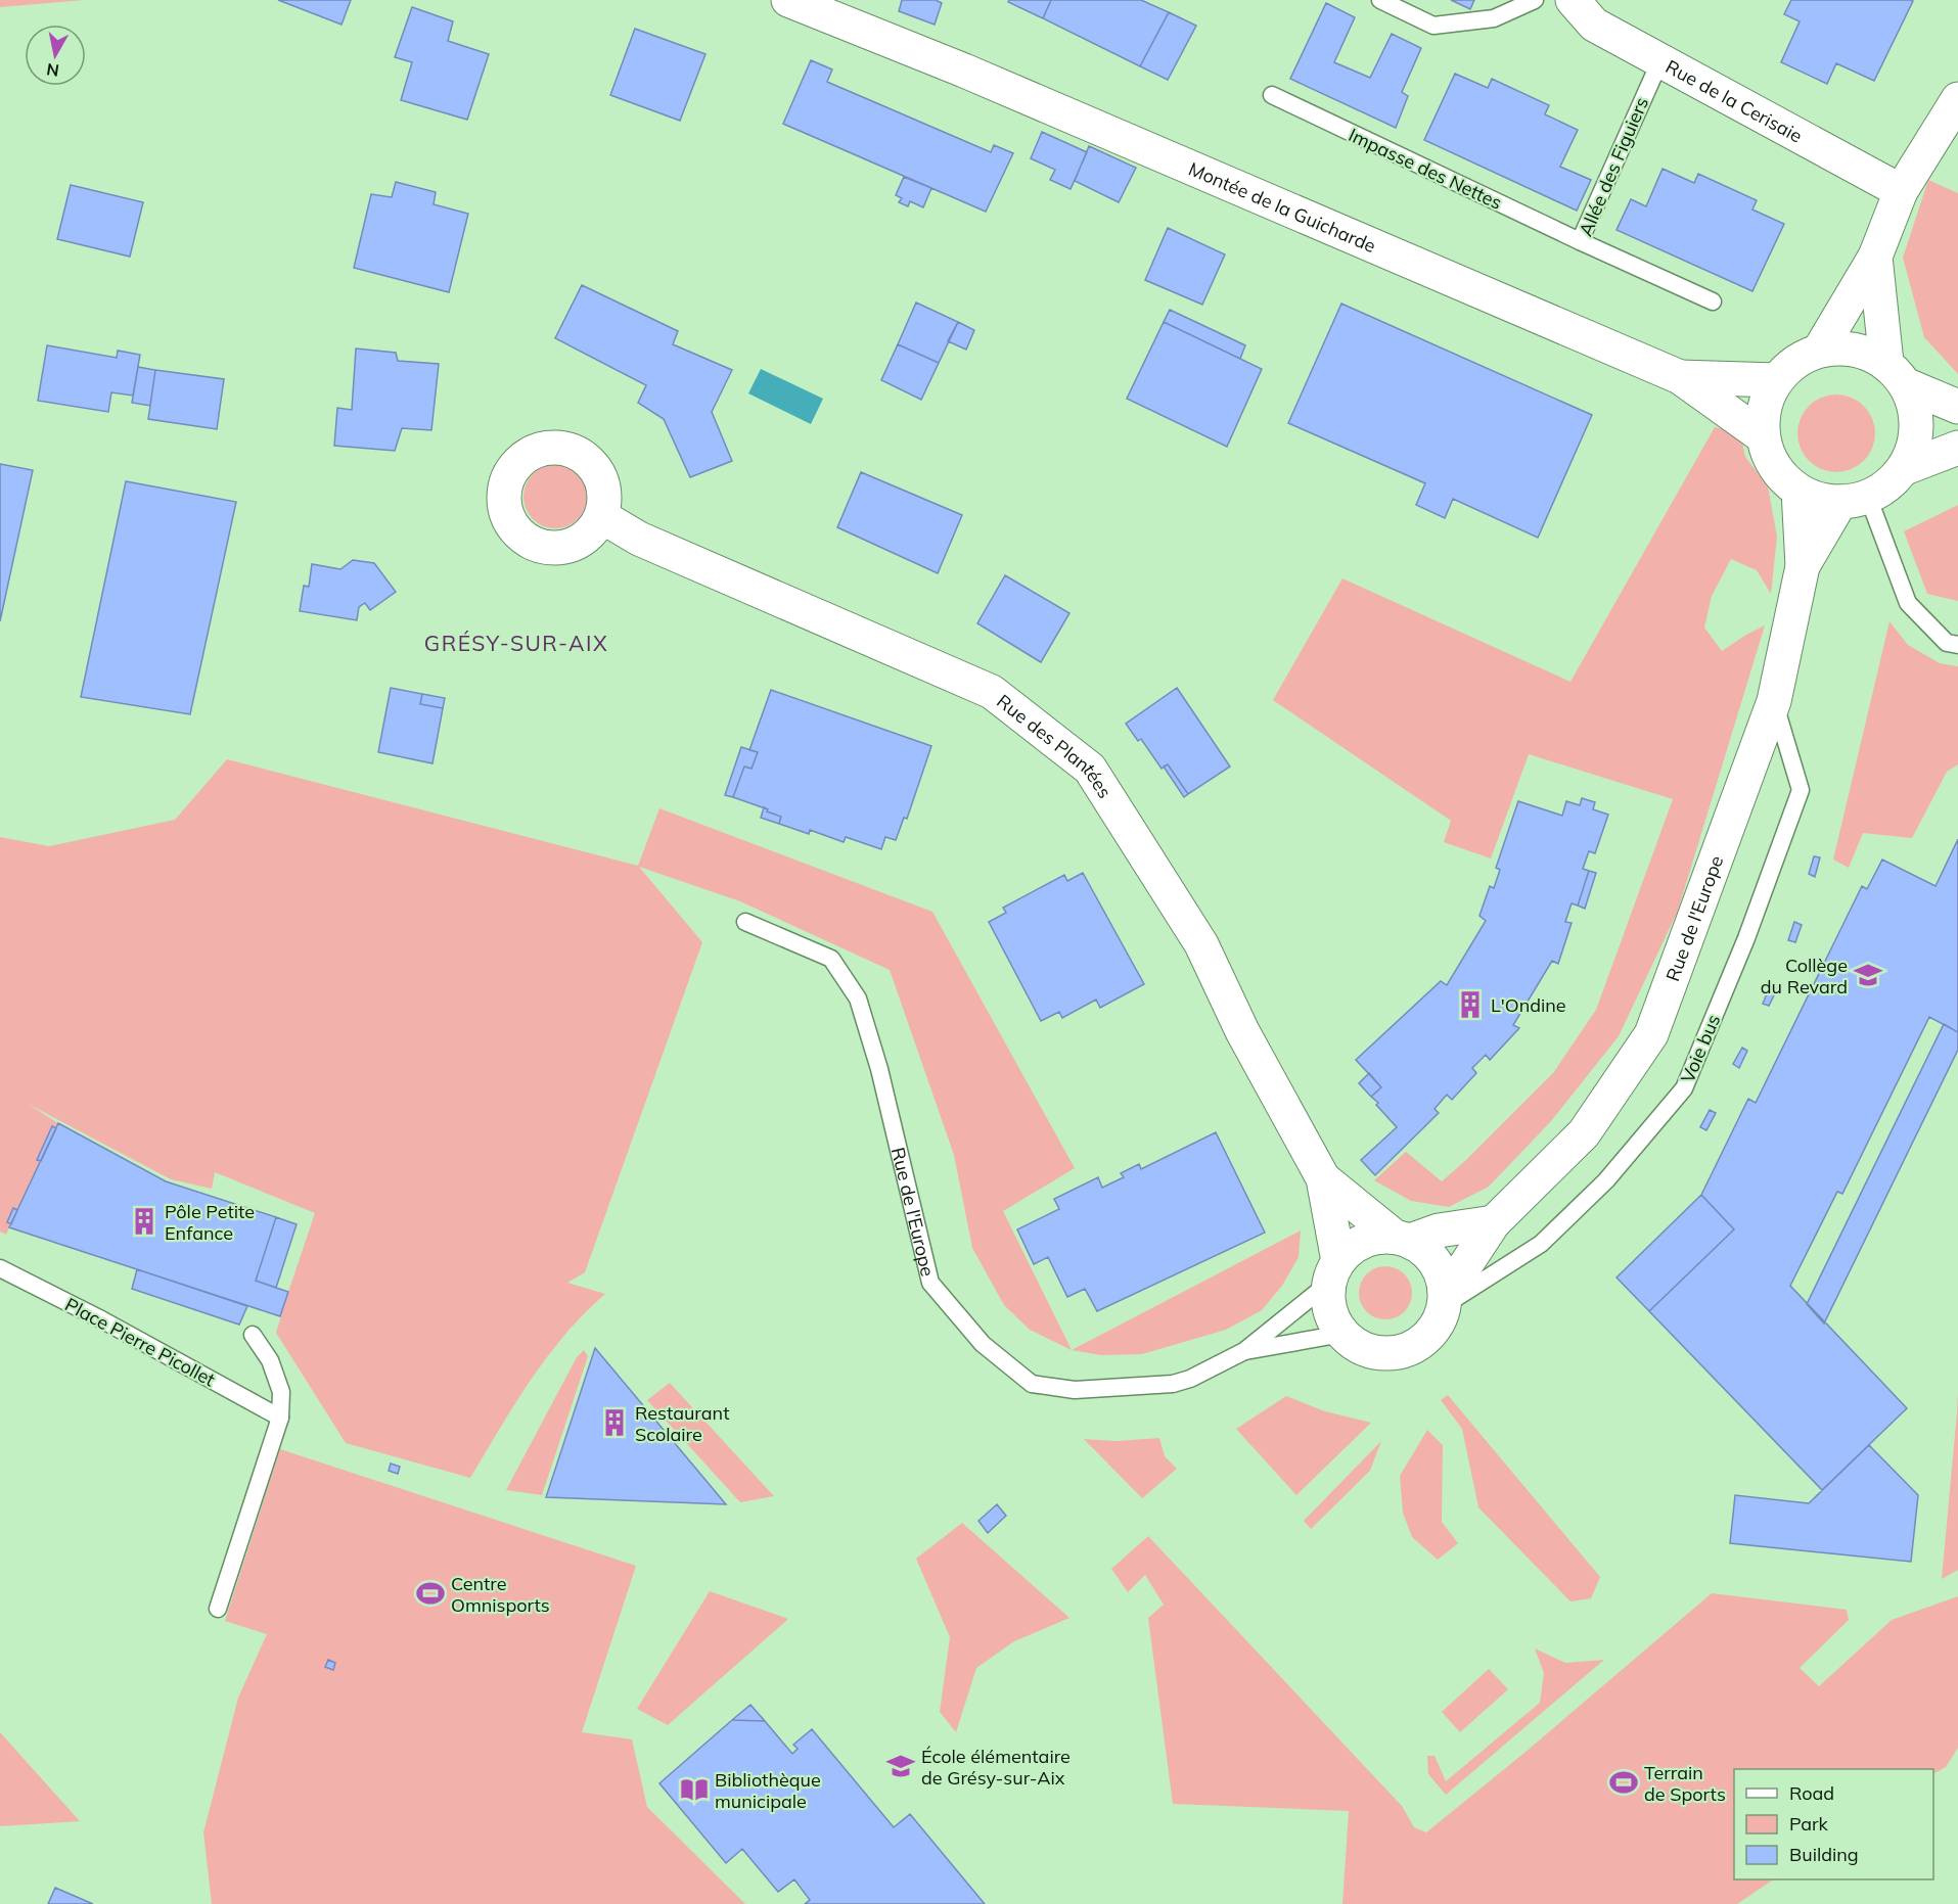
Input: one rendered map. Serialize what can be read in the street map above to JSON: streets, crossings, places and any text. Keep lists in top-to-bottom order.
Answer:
{
  "streets": {
    "street": [
      "Rue de la Cerisaie",
      "Montée de la Guicharde",
      "Rue des Plantées",
      "Rue de l'Europe"
    ],
    "lane": [
      "Allée des Figuiers",
      "Impasse des Nettes",
      "Voie bus",
      "Place Pierre Picollet"
    ]
  },
  "crossings": [
    ["Rue de la Cerisaie", "Allée des Figuiers"],
    ["Allée des Figuiers", "Impasse des Nettes"],
    ["Montée de la Guicharde", "Rue de l'Europe"],
    ["Rue des Plantées", "Rue de l'Europe"],
    ["Rue des Plantées", "Voie bus"],
    ["Rue de l'Europe", "Voie bus"]
  ],
  "districts": ["GRÉSY-SUR-AIX"],
  "places": {
    "school or university": ["Collège du Revard", "École élémentaire de Grésy-sur-Aix"],
    "building": ["L'Ondine", "Pôle Petite Enfance", "Restaurant Scolaire"],
    "sports": ["Centre Omnisports", "Terrain de Sports"],
    "library": ["Bibliothèque municipale"]
  },
  "legend": ["Road", "Park", "Building"],
  "north": "bottom"
}
